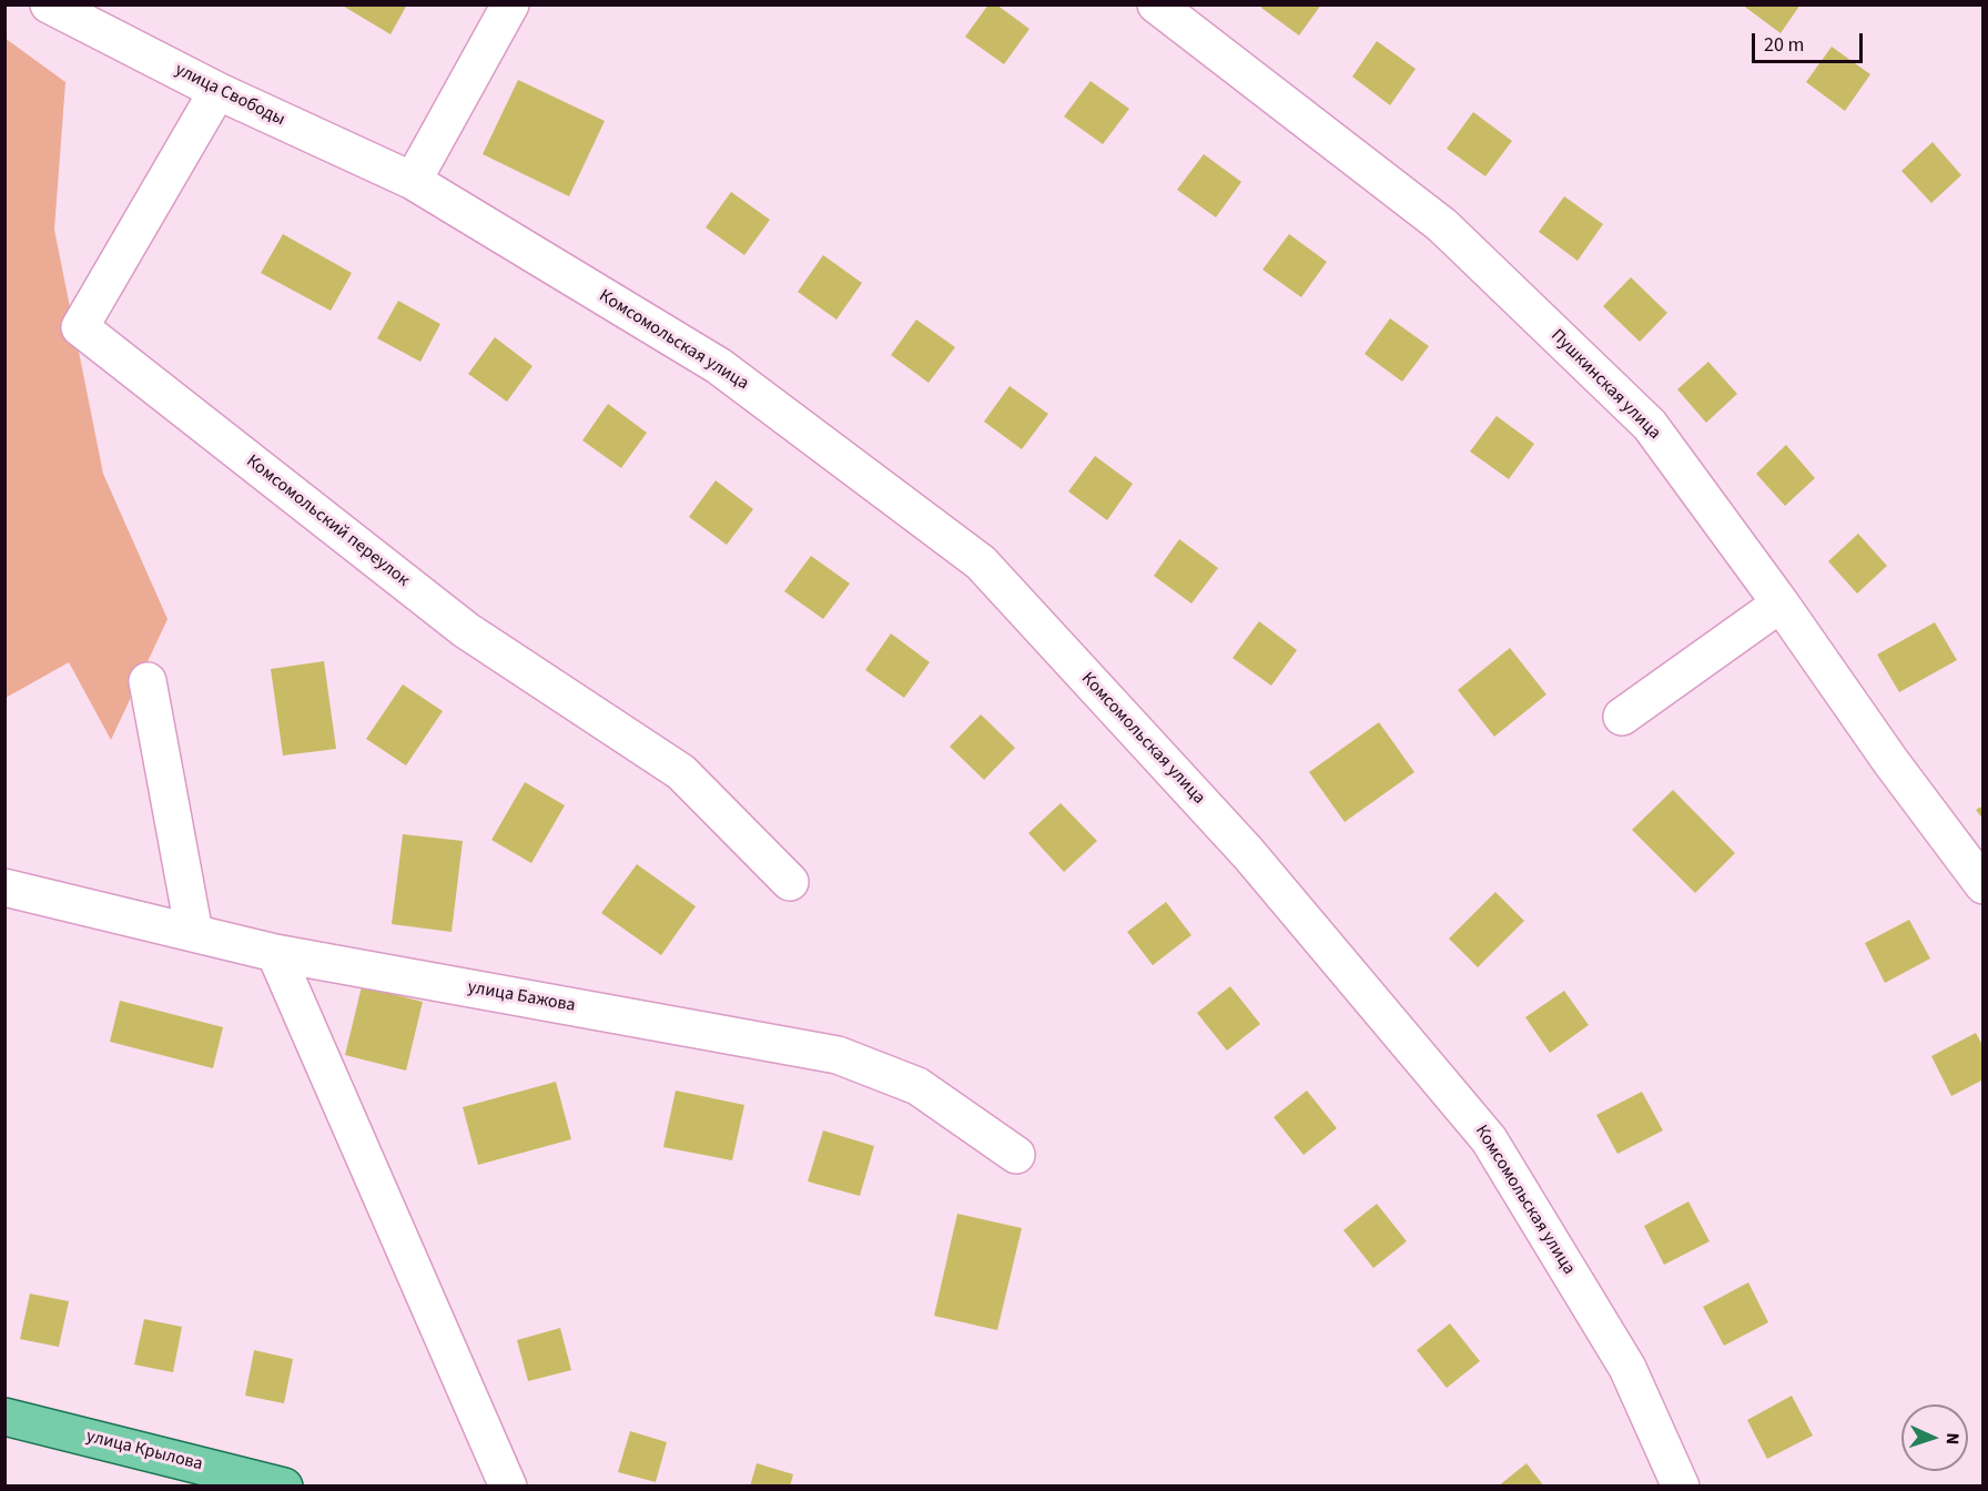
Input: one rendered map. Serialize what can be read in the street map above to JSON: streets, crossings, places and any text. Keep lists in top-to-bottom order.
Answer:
{
  "streets": {
    "main road": ["улица Крылова"],
    "street": [
      "улица Свободы",
      "Комсомольская улица",
      "Пушкинская улица",
      "Комсомольский переулок",
      "улица Бажова"
    ]
  },
  "crossings": [
    ["улица Свободы", "Комсомольская улица"],
    ["улица Свободы", "Комсомольский переулок"]
  ],
  "scale_bar": "20 m",
  "north": "right"
}
